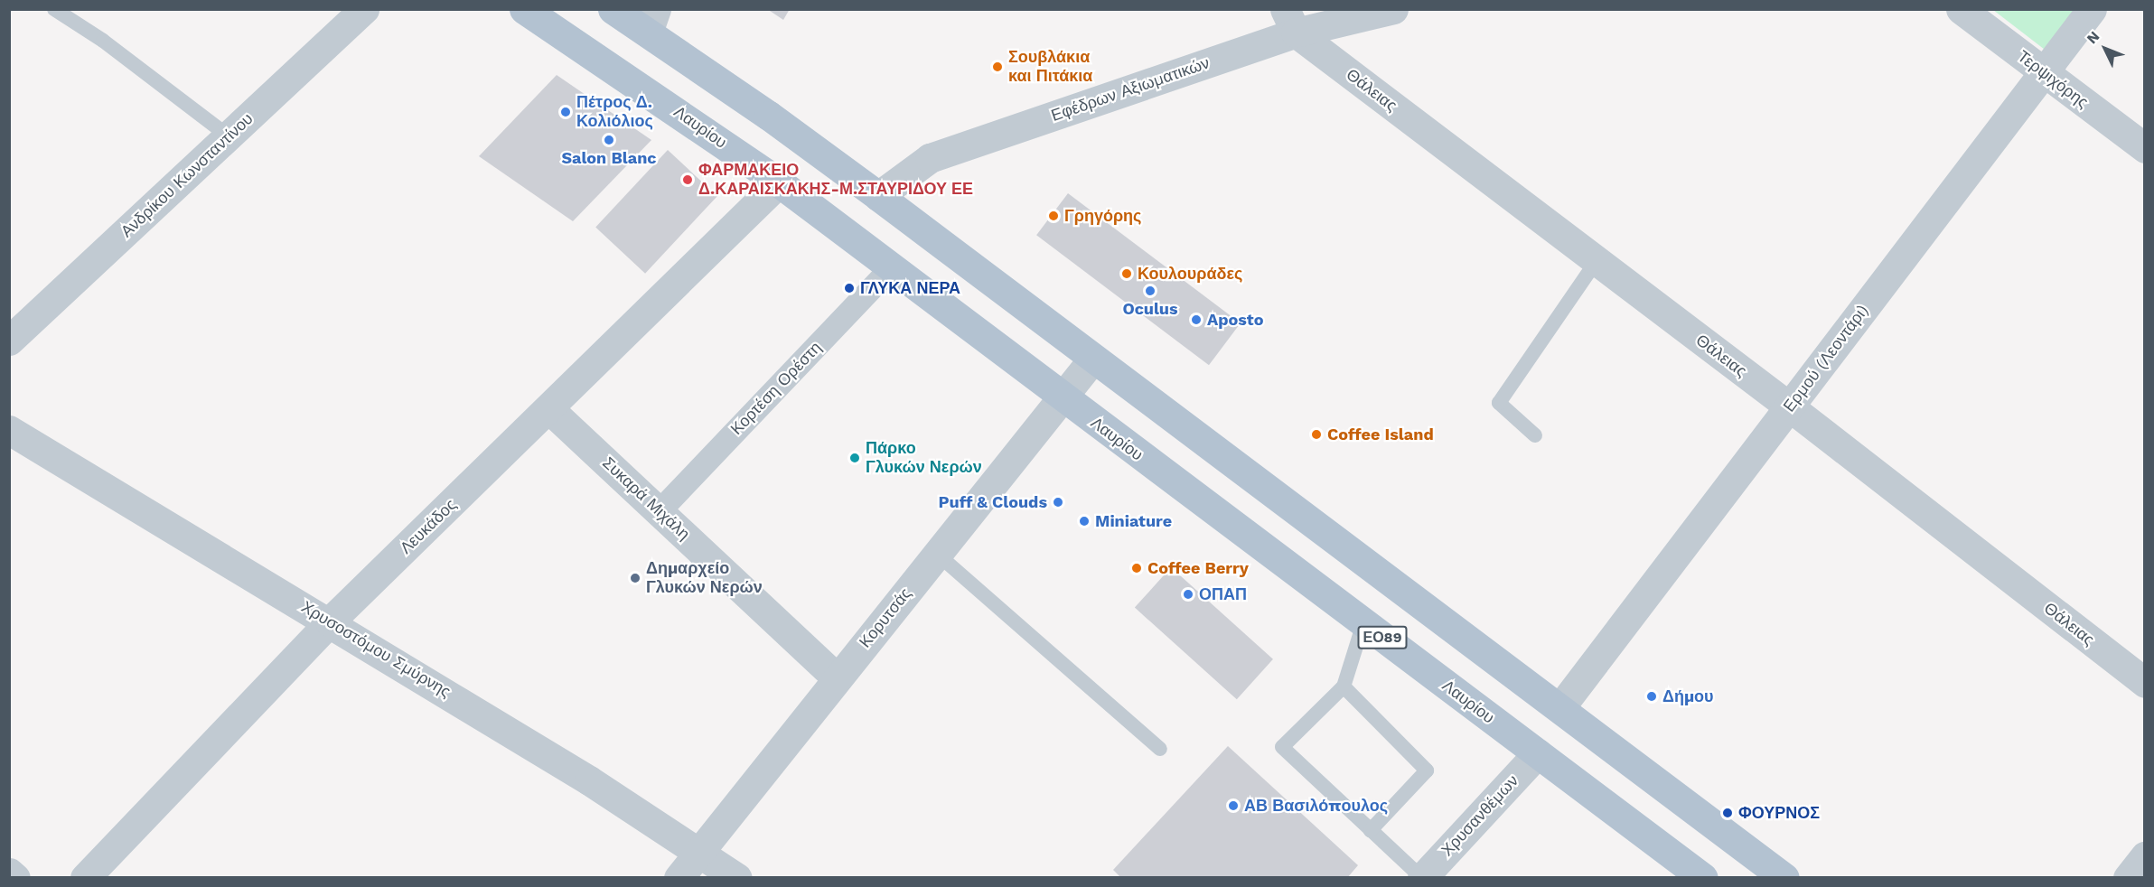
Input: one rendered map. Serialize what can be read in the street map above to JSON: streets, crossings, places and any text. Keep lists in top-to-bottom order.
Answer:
{
  "streets": {
    "main road": ["Λαυρίου", "ΕΟ89"],
    "street": [
      "Τερψιχόρης",
      "Εφέδρων Αξιωματικών",
      "Θάλειας",
      "Ανδρίκου Κωνσταντίνου",
      "Ερμού (Λεοντάρι)",
      "Κορτέση Ορέστη",
      "Συκαρά Μιχάλη",
      "Λευκάδος",
      "Κορυτσάς",
      "Χρυσοστόμου Σμύρνης",
      "Χρυσανθέμων"
    ]
  },
  "crossings": [
    ["Τερψιχόρης", "Ερμού (Λεοντάρι)"],
    ["Εφέδρων Αξιωματικών", "Θάλειας"],
    ["Θάλειας", "Ερμού (Λεοντάρι)"],
    ["Λαυρίου", "Κορτέση Ορέστη"],
    ["Λαυρίου", "Λευκάδος"],
    ["Λαυρίου", "Κορυτσάς"],
    ["Λαυρίου", "Χρυσανθέμων"],
    ["Κορτέση Ορέστη", "Συκαρά Μιχάλη"],
    ["Συκαρά Μιχάλη", "Λευκάδος"],
    ["Συκαρά Μιχάλη", "Κορυτσάς"],
    ["Λευκάδος", "Χρυσοστόμου Σμύρνης"],
    ["Κορυτσάς", "Χρυσοστόμου Σμύρνης"]
  ],
  "places": [
    "Σουβλάκια και Πιτάκια",
    "Πέτρος Δ. Κολιόλιος",
    "Salon Blanc",
    "ΦΑΡΜΑΚΕΙΟ Δ.ΚΑΡΑΙΣΚΑΚΗΣ-Μ.ΣΤΑΥΡΙΔΟΥ ΕΕ",
    "Γρηγόρης",
    "Κουλουράδες",
    "ΓΛΥΚΑ ΝΕΡΑ",
    "Oculus",
    "Aposto",
    "Coffee Island",
    "Πάρκο Γλυκών Νερών",
    "Puff & Clouds",
    "Miniature",
    "Coffee Berry",
    "Δημαρχείο Γλυκών Νερών",
    "ΟΠΑΠ",
    "Δήμου",
    "ΑΒ Βασιλόπουλος",
    "ΦΟΥΡΝΟΣ"
  ],
  "north": "top left"
}
